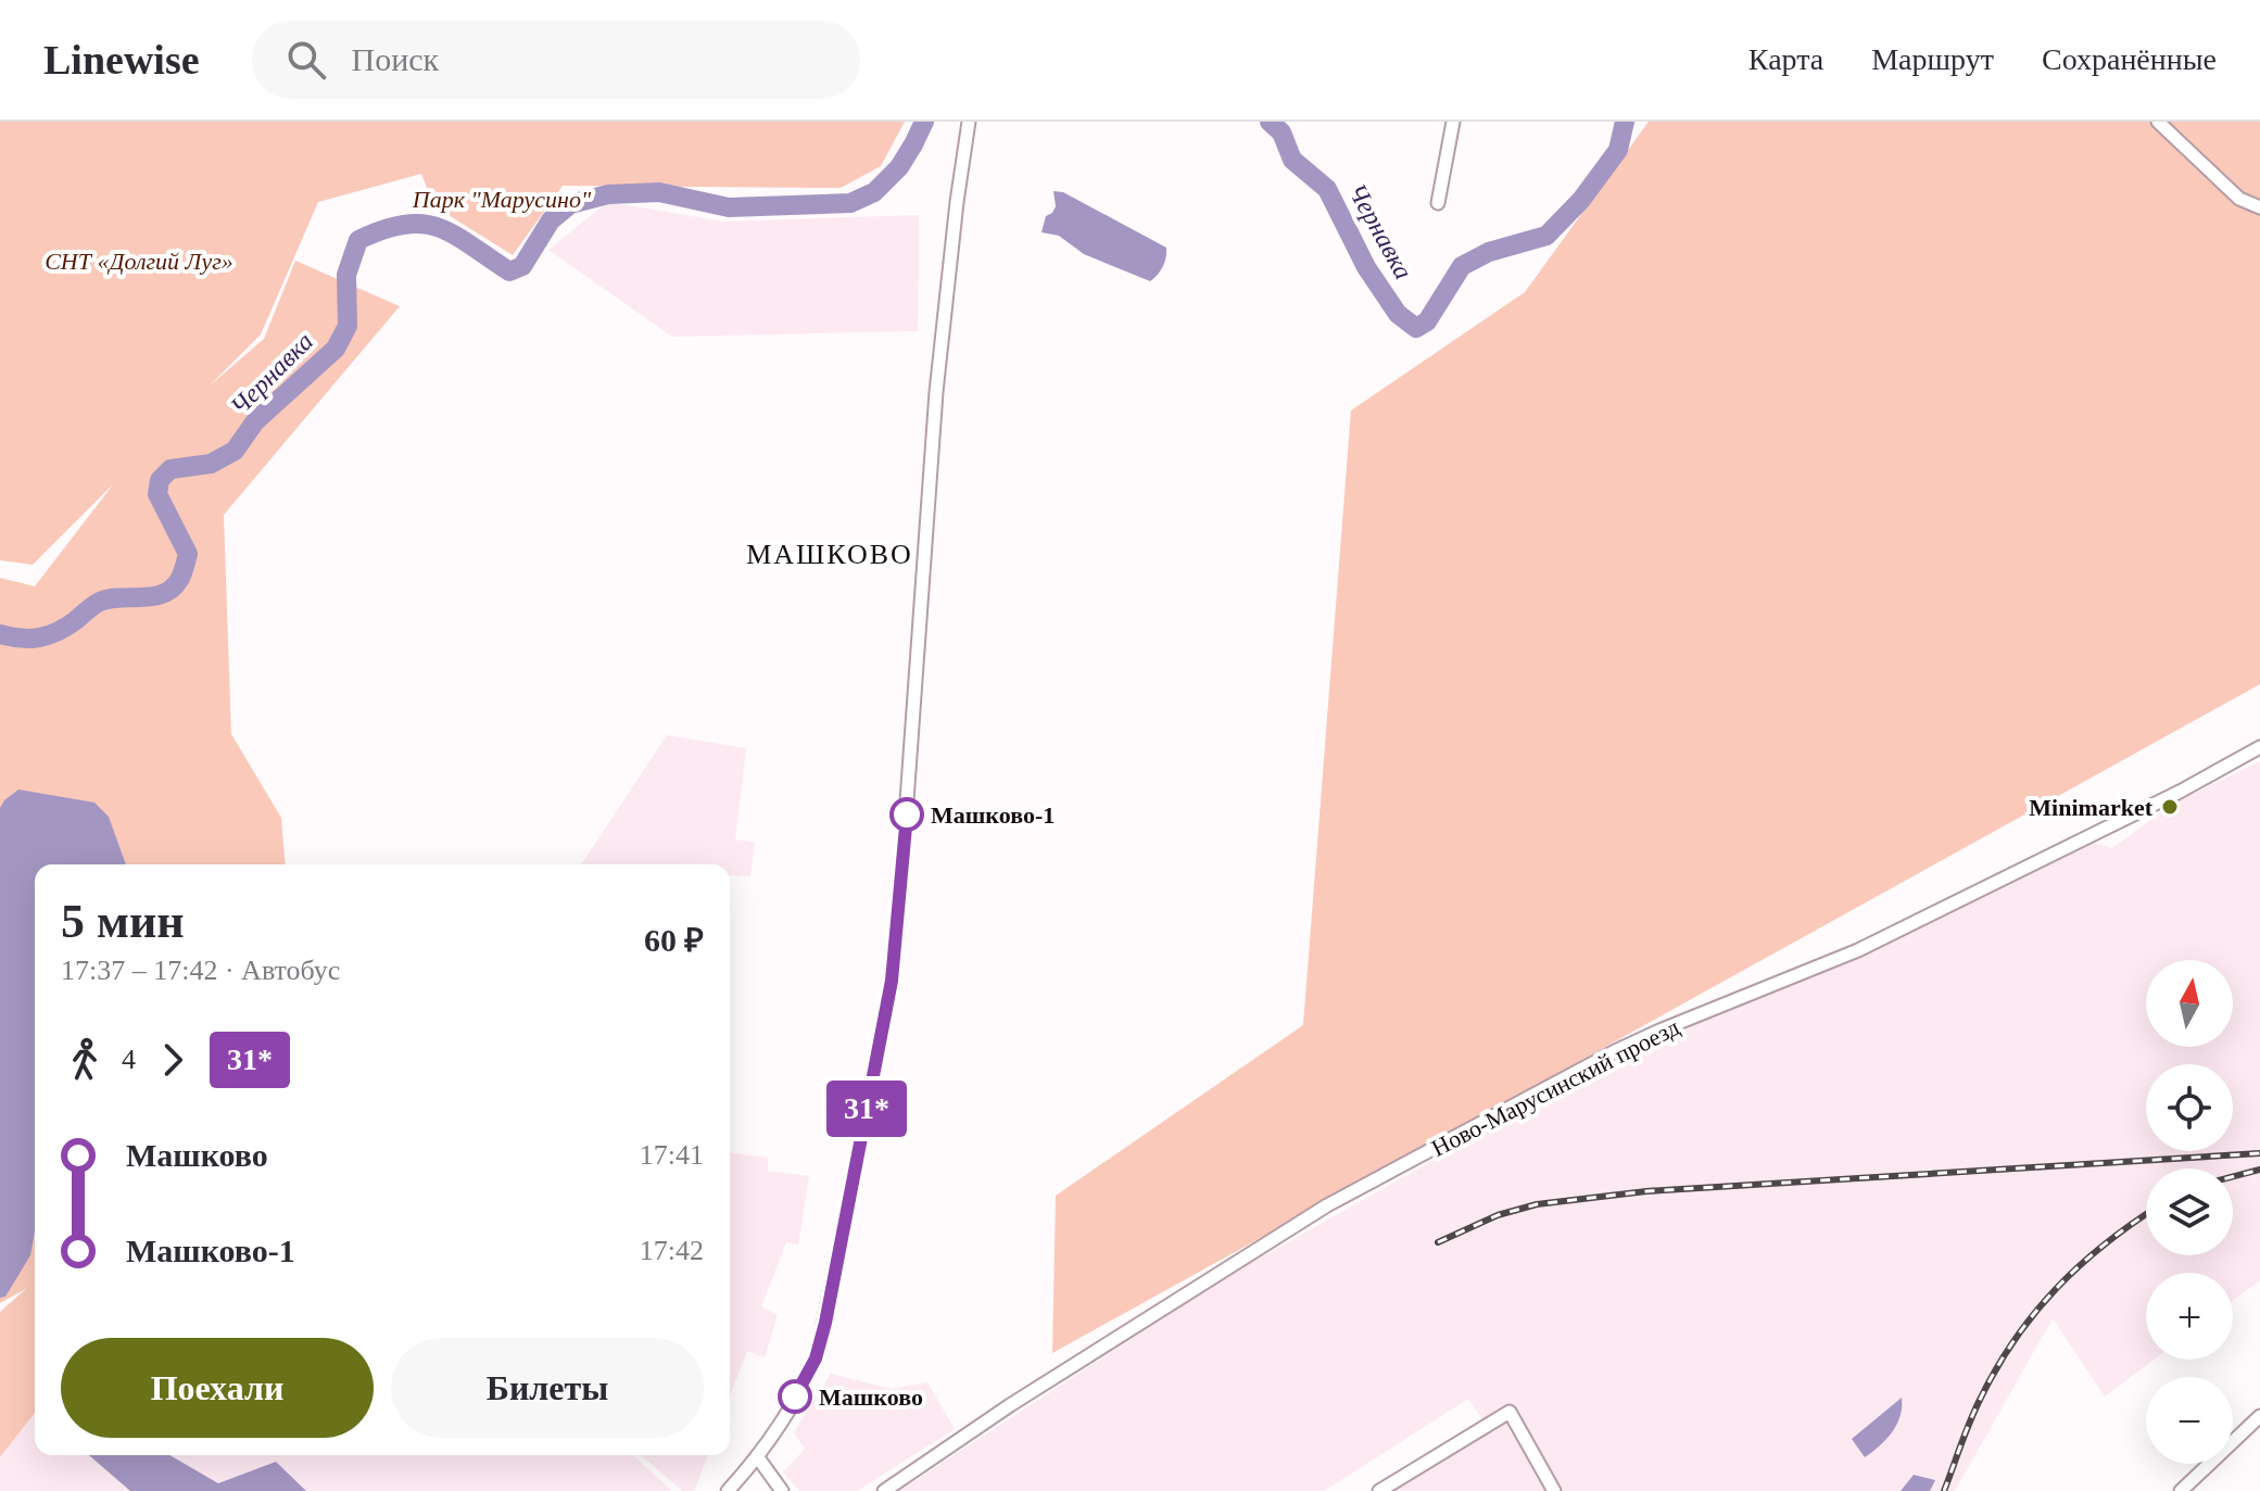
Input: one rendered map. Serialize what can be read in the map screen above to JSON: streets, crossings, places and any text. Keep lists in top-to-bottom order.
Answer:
{
  "streets": {
    "street": ["Ново-Марусинский проезд"]
  },
  "districts": ["МАШКОВО"],
  "water": ["Чернавка"],
  "parks": ["Парк \"Марусино\"", "СНТ «Долгий Луг»"],
  "places": ["Minimarket", "Машково-1", "Машково"],
  "lines": ["bus line 31*"],
  "north": "top",
  "page": {
    "header": "Linewise",
    "search": "Поиск",
    "nav": ["Карта", "Маршрут", "Сохранённые"],
    "on_map": "31*",
    "heading": ["5 мин", "17:37 – 17:42 · Автобус", "60 ₽"],
    "map_buttons": ["+", "−"],
    "legs": ["4", "31*"],
    "list": [
      {
        "name": "Машково",
        "value": "17:41"
      },
      {
        "name": "Машково-1",
        "value": "17:42"
      }
    ],
    "buttons": ["Поехали", "Билеты"]
  }
}
